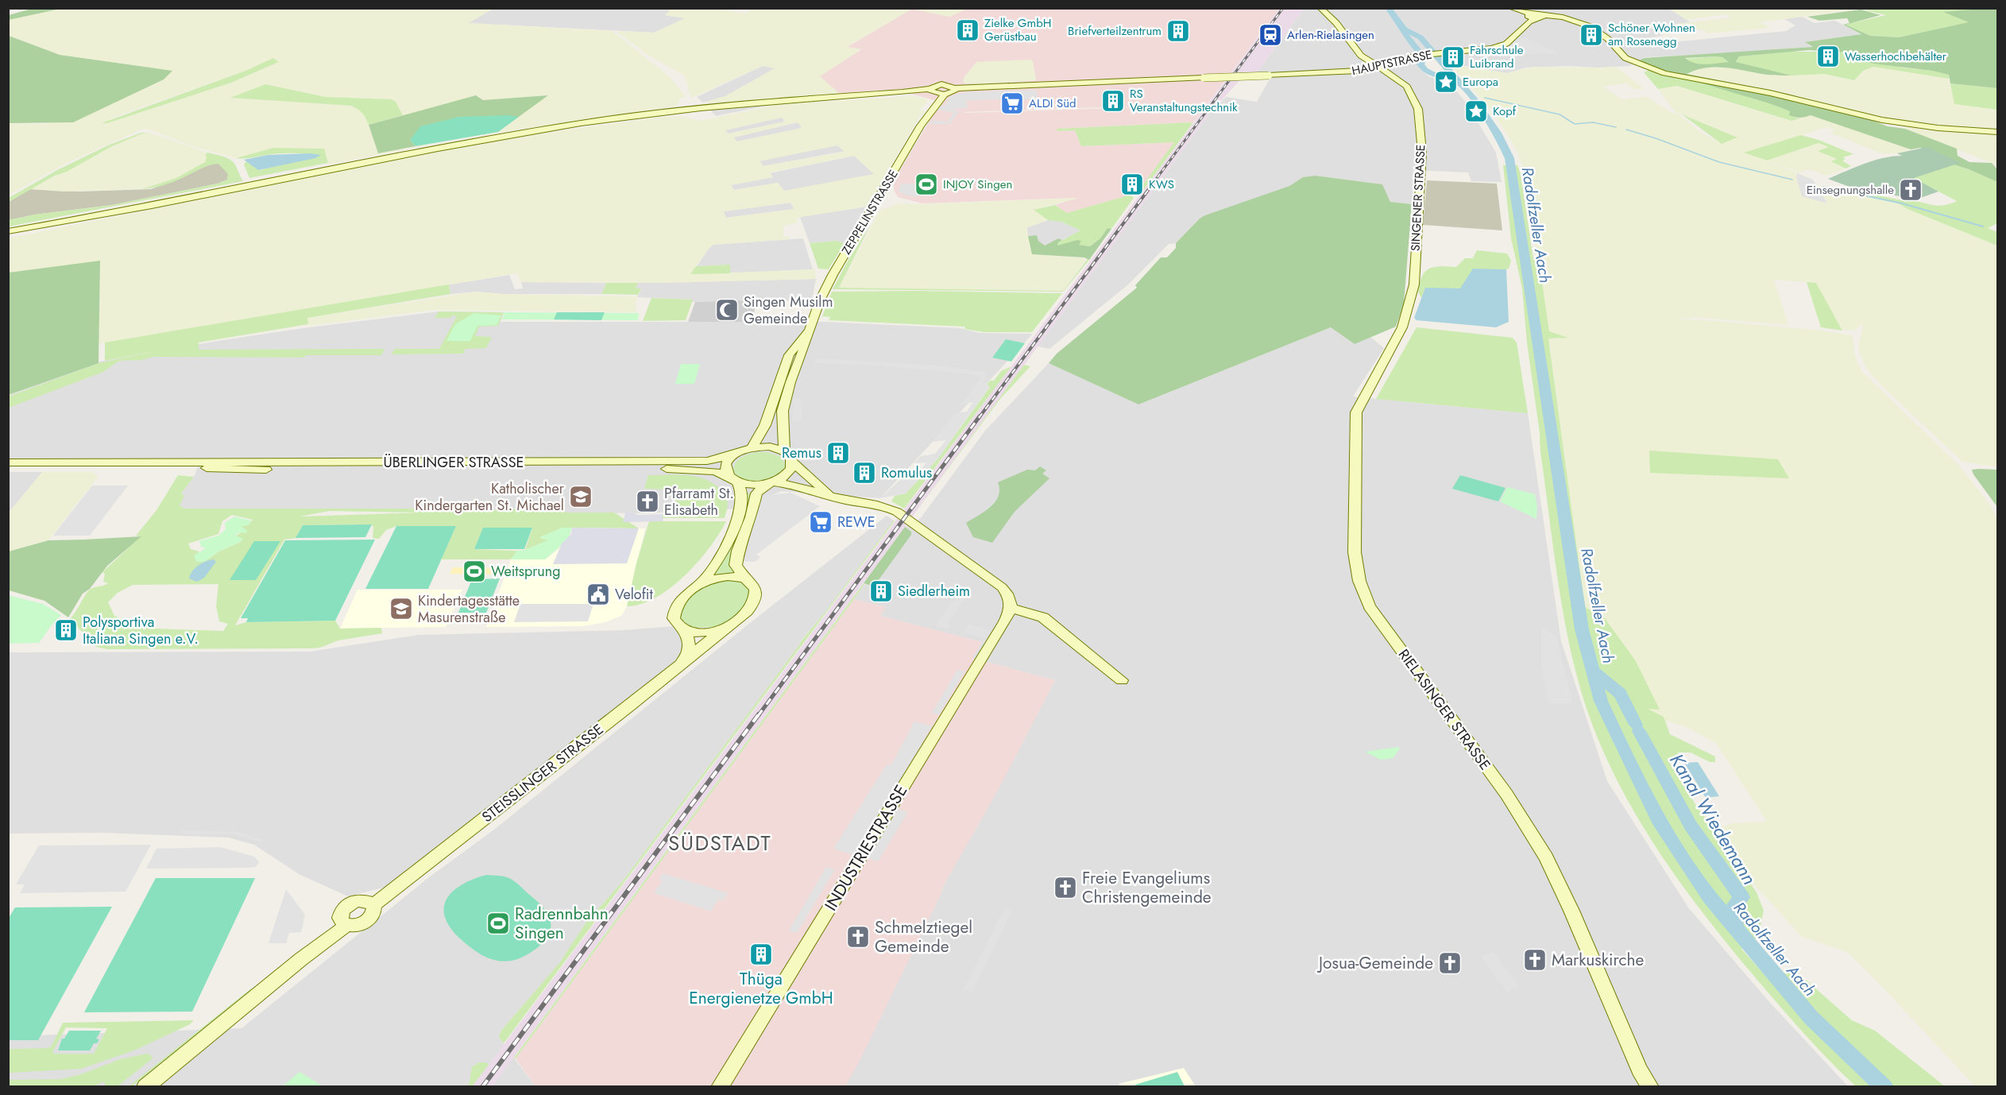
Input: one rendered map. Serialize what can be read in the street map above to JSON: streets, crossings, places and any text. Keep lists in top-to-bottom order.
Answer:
{
  "streets": {
    "main road": [
      "HAUPTSTRASSE",
      "SINGENER STRASSE",
      "ZEPPELINSTRASSE",
      "ÜBERLINGER STRASSE",
      "RIELASINGER STRASSE",
      "STEISSLINGER STRASSE",
      "INDUSTRIESTRASSE"
    ]
  },
  "crossings": [
    ["HAUPTSTRASSE", "SINGENER STRASSE"],
    ["SINGENER STRASSE", "RIELASINGER STRASSE"]
  ],
  "districts": ["SÜDSTADT"],
  "water": ["Radolfzeller Aach", "Kanal Wiedemann"],
  "places": {
    "building": [
      "Zielke GmbH Gerüstbau",
      "Briefverteilzentrum",
      "Schöner Wohnen am Rosenegg",
      "Wasserhochbehälter",
      "Fahrschule Luibrand",
      "RS Veranstaltungstechnik",
      "KWS",
      "Remus",
      "Romulus",
      "Siedlerheim",
      "Polysportiva Italiana Singen e.V.",
      "Thüga Energienetze GmbH"
    ],
    "station": ["Arlen-Rielasingen"],
    "place": ["Europa", "Kopf"],
    "supermarket": ["ALDI Süd", "REWE"],
    "sports": ["INJOY Singen", "Weitsprung", "Radrennbahn Singen"],
    "church": [
      "Einsegnungshalle",
      "Pfarramt St. Elisabeth",
      "Freie Evangeliums Christengemeinde",
      "Schmelztiegel Gemeinde",
      "Markuskirche",
      "Josua-Gemeinde"
    ],
    "mosque": ["Singen Musilm Gemeinde"],
    "school or university": ["Katholischer Kindergarten St. Michael", "Kindertagesstätte Masurenstraße"],
    "public building": ["Velofit"]
  }
}
